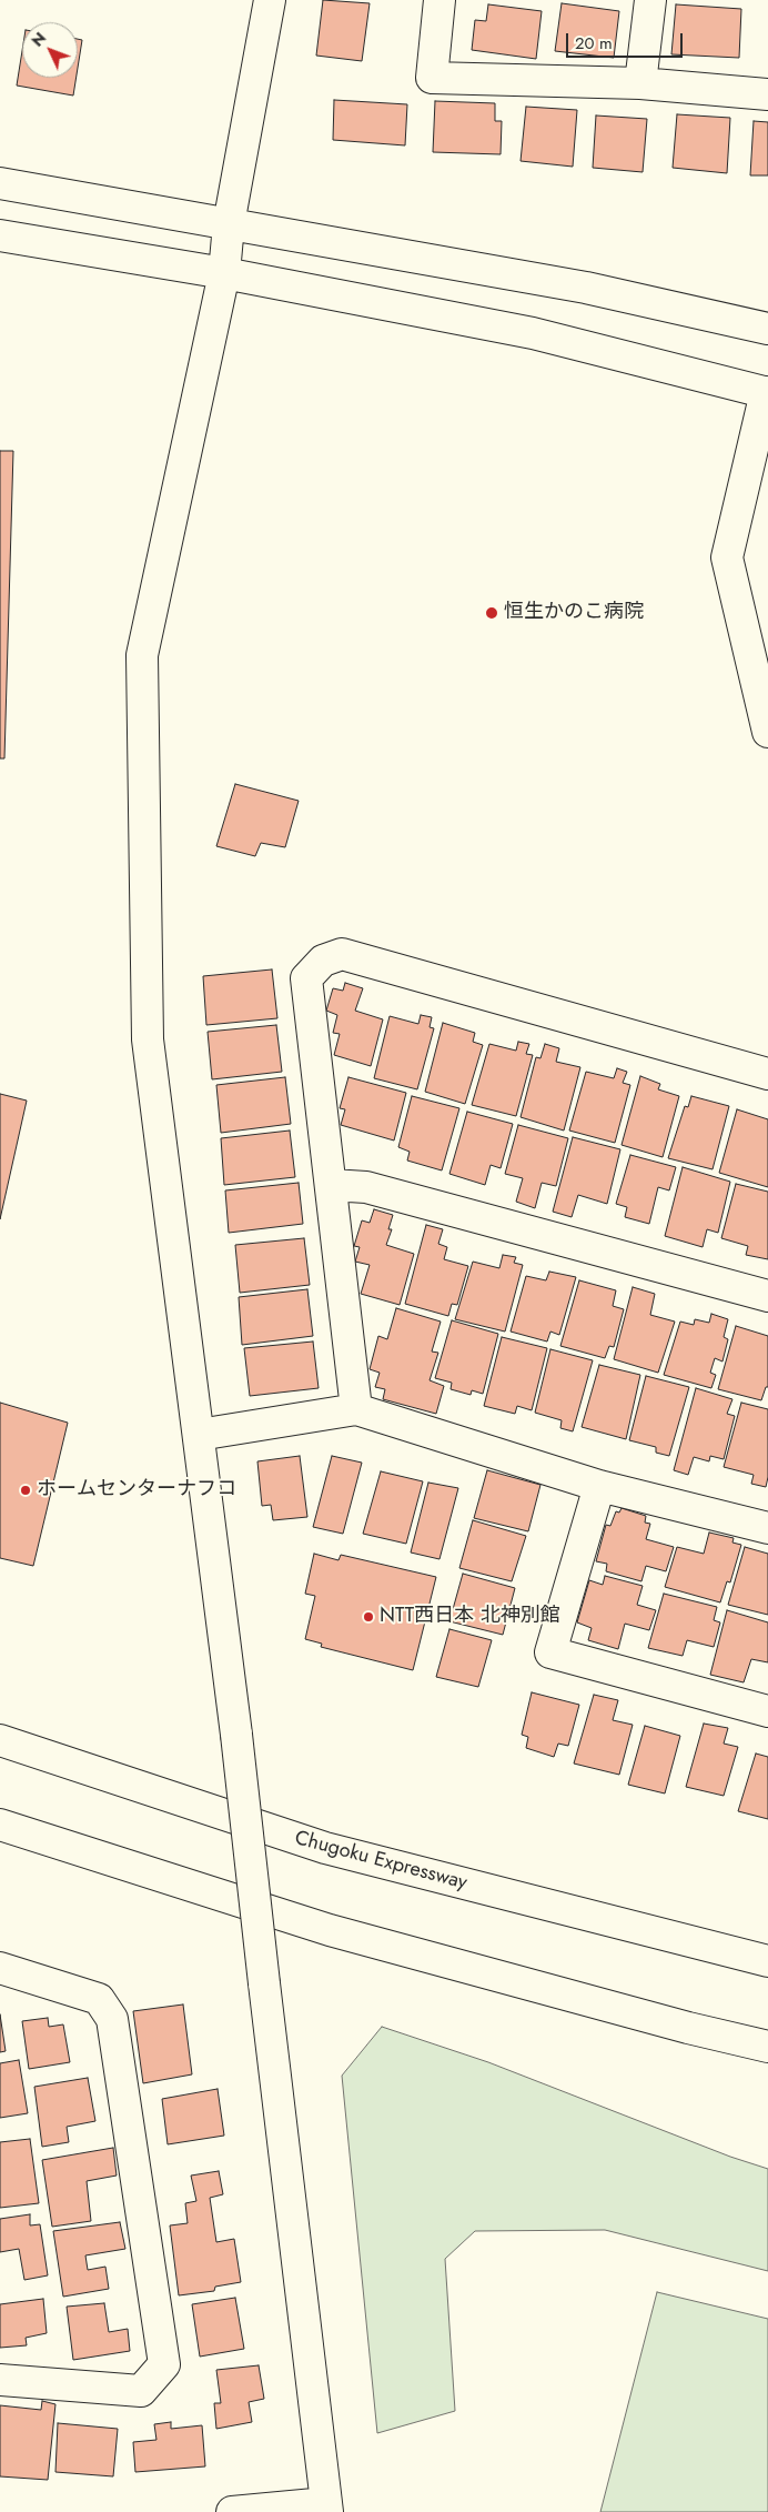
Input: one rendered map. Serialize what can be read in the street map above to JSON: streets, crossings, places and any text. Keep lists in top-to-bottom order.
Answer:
{
  "streets": {
    "main road": ["Chugoku Expressway"]
  },
  "places": ["恒生かのこ病院", "ホームセンターナフコ", "NTT西日本 北神別館"],
  "scale_bar": "20 m",
  "north": "top left"
}
